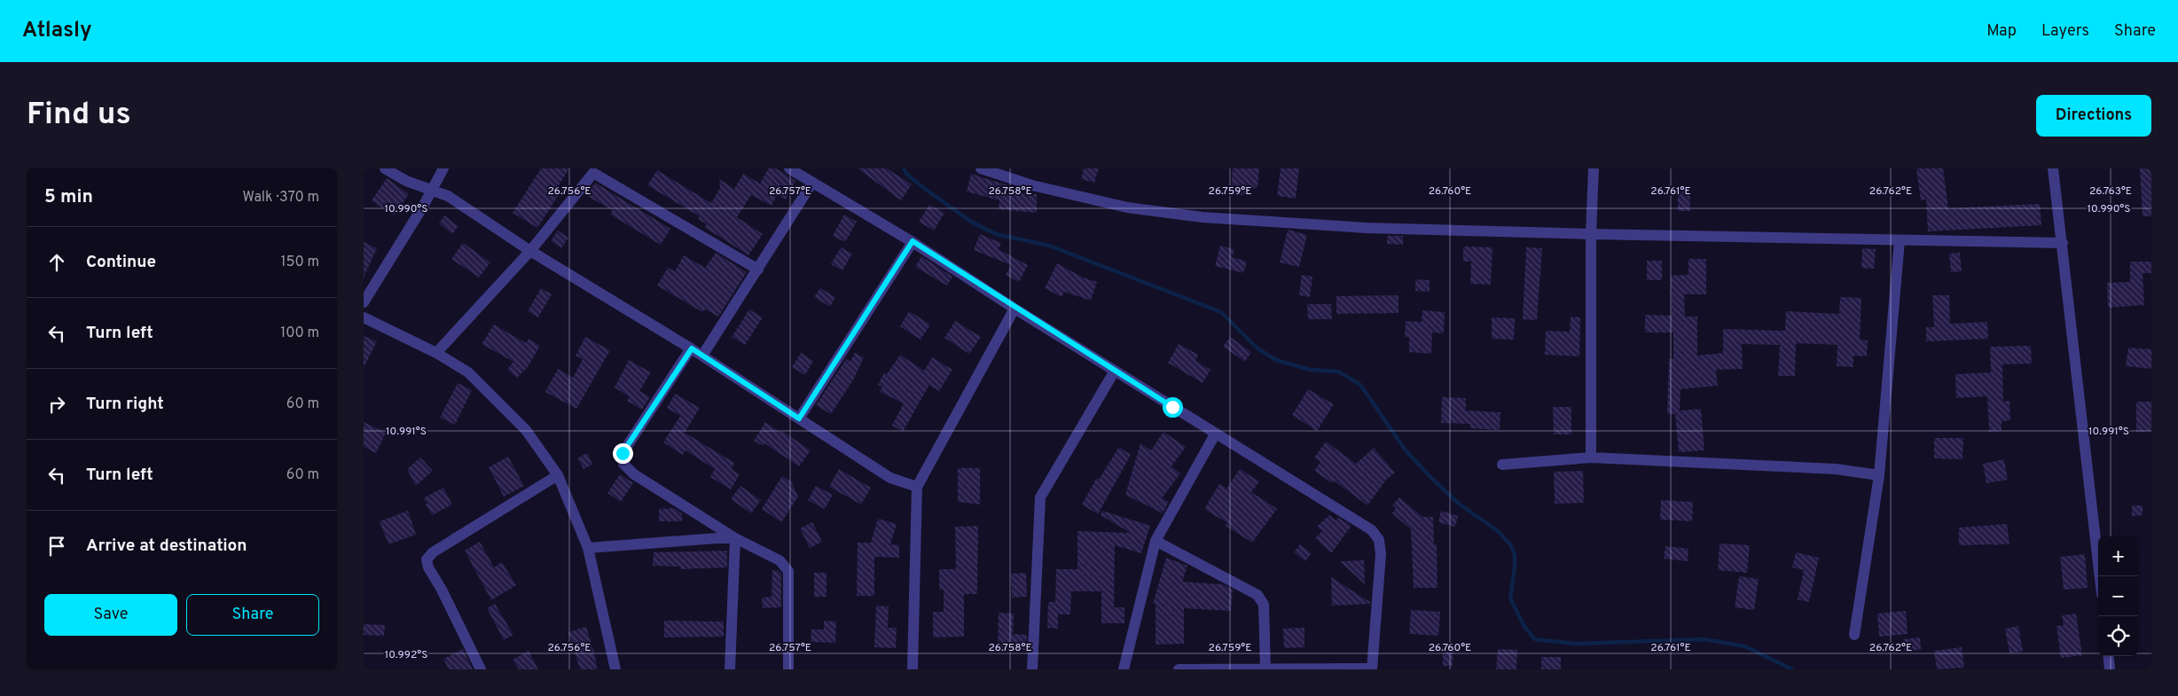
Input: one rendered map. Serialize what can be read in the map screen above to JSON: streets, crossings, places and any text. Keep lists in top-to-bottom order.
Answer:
{
  "page": {
    "header": "Atlasly",
    "nav": ["Map", "Layers", "Share"],
    "buttons": [
      "Directions",
      ["Save", "Share"]
    ],
    "title": "Find us",
    "heading": ["5 min", "Walk · 370 m"],
    "list": [
      ["Continue", "150 m"],
      ["Turn left", "100 m"],
      ["Turn right", "60 m"],
      ["Turn left", "60 m"],
      "Arrive at destination"
    ],
    "map_buttons": ["+", "−"]
  },
  "coordinates": [
    "26.756°E",
    "26.757°E",
    "26.758°E",
    "26.759°E",
    "26.760°E",
    "26.761°E",
    "26.762°E",
    "26.763°E",
    "10.990°S",
    "10.991°S",
    "10.992°S"
  ]
}
